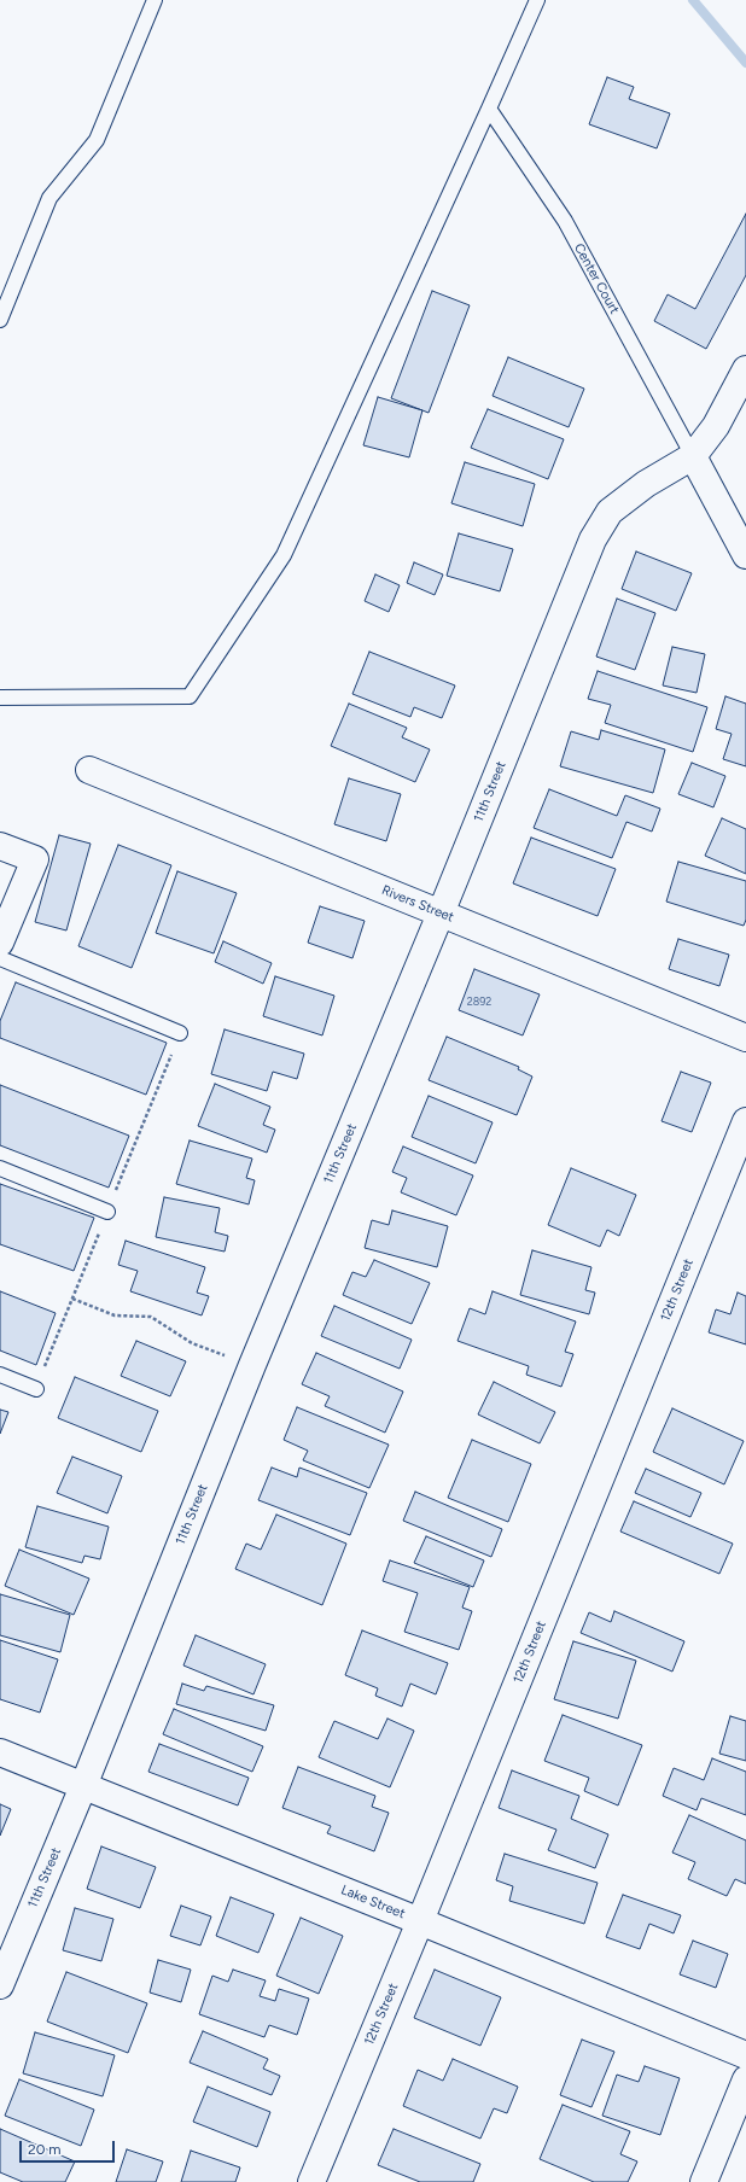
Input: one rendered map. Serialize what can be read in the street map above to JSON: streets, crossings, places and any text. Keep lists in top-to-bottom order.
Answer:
{
  "streets": {
    "street": [
      "11th Street",
      "Rivers Street",
      "12th Street",
      "Lake Street"
    ],
    "lane": ["Center Court"]
  },
  "crossings": [
    ["Center Court", "11th Street"],
    ["11th Street", "Rivers Street"],
    ["11th Street", "Lake Street"],
    ["12th Street", "Lake Street"]
  ],
  "house_numbers": ["2892"],
  "scale_bar": "20 m"
}
